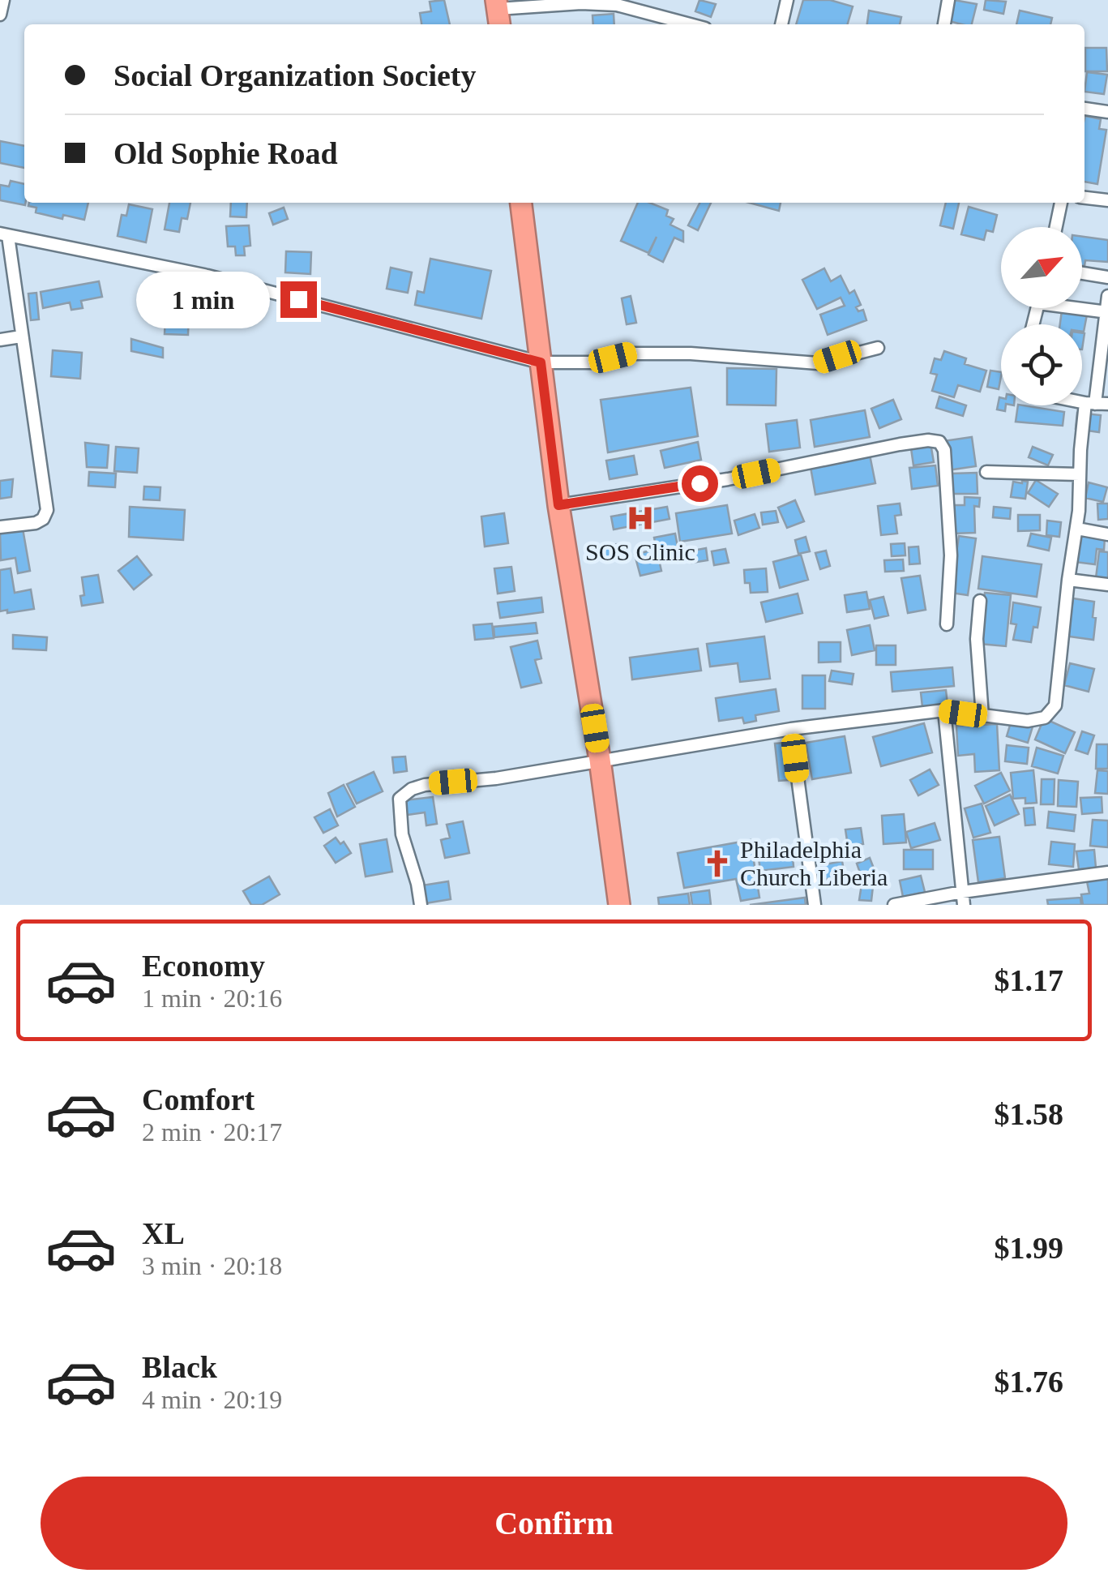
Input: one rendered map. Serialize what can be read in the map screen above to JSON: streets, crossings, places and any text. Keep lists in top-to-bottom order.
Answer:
{
  "places": {
    "hospital": ["SOS Clinic"],
    "church": ["Philadelphia Church Liberia"]
  },
  "north": "top right",
  "page": {
    "banner": ["Social Organization Society", "Old Sophie Road"],
    "bubble": "1 min",
    "list": [
      {
        "name": "Economy",
        "note": "1 min · 20:16",
        "value": "$1.17"
      },
      {
        "name": "Comfort",
        "note": "2 min · 20:17",
        "value": "$1.58"
      },
      {
        "name": "XL",
        "note": "3 min · 20:18",
        "value": "$1.99"
      },
      {
        "name": "Black",
        "note": "4 min · 20:19",
        "value": "$1.76"
      }
    ],
    "buttons": "Confirm"
  }
}
